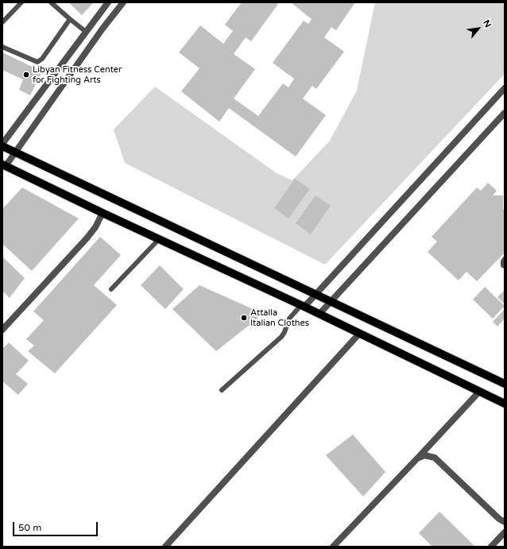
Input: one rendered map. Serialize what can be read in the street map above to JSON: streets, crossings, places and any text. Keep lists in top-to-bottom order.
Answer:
{
  "places": ["Libyan Fitness Center for Fighting Arts", "Attalla Italian Clothes"],
  "scale_bar": "50 m",
  "north": "top right"
}
